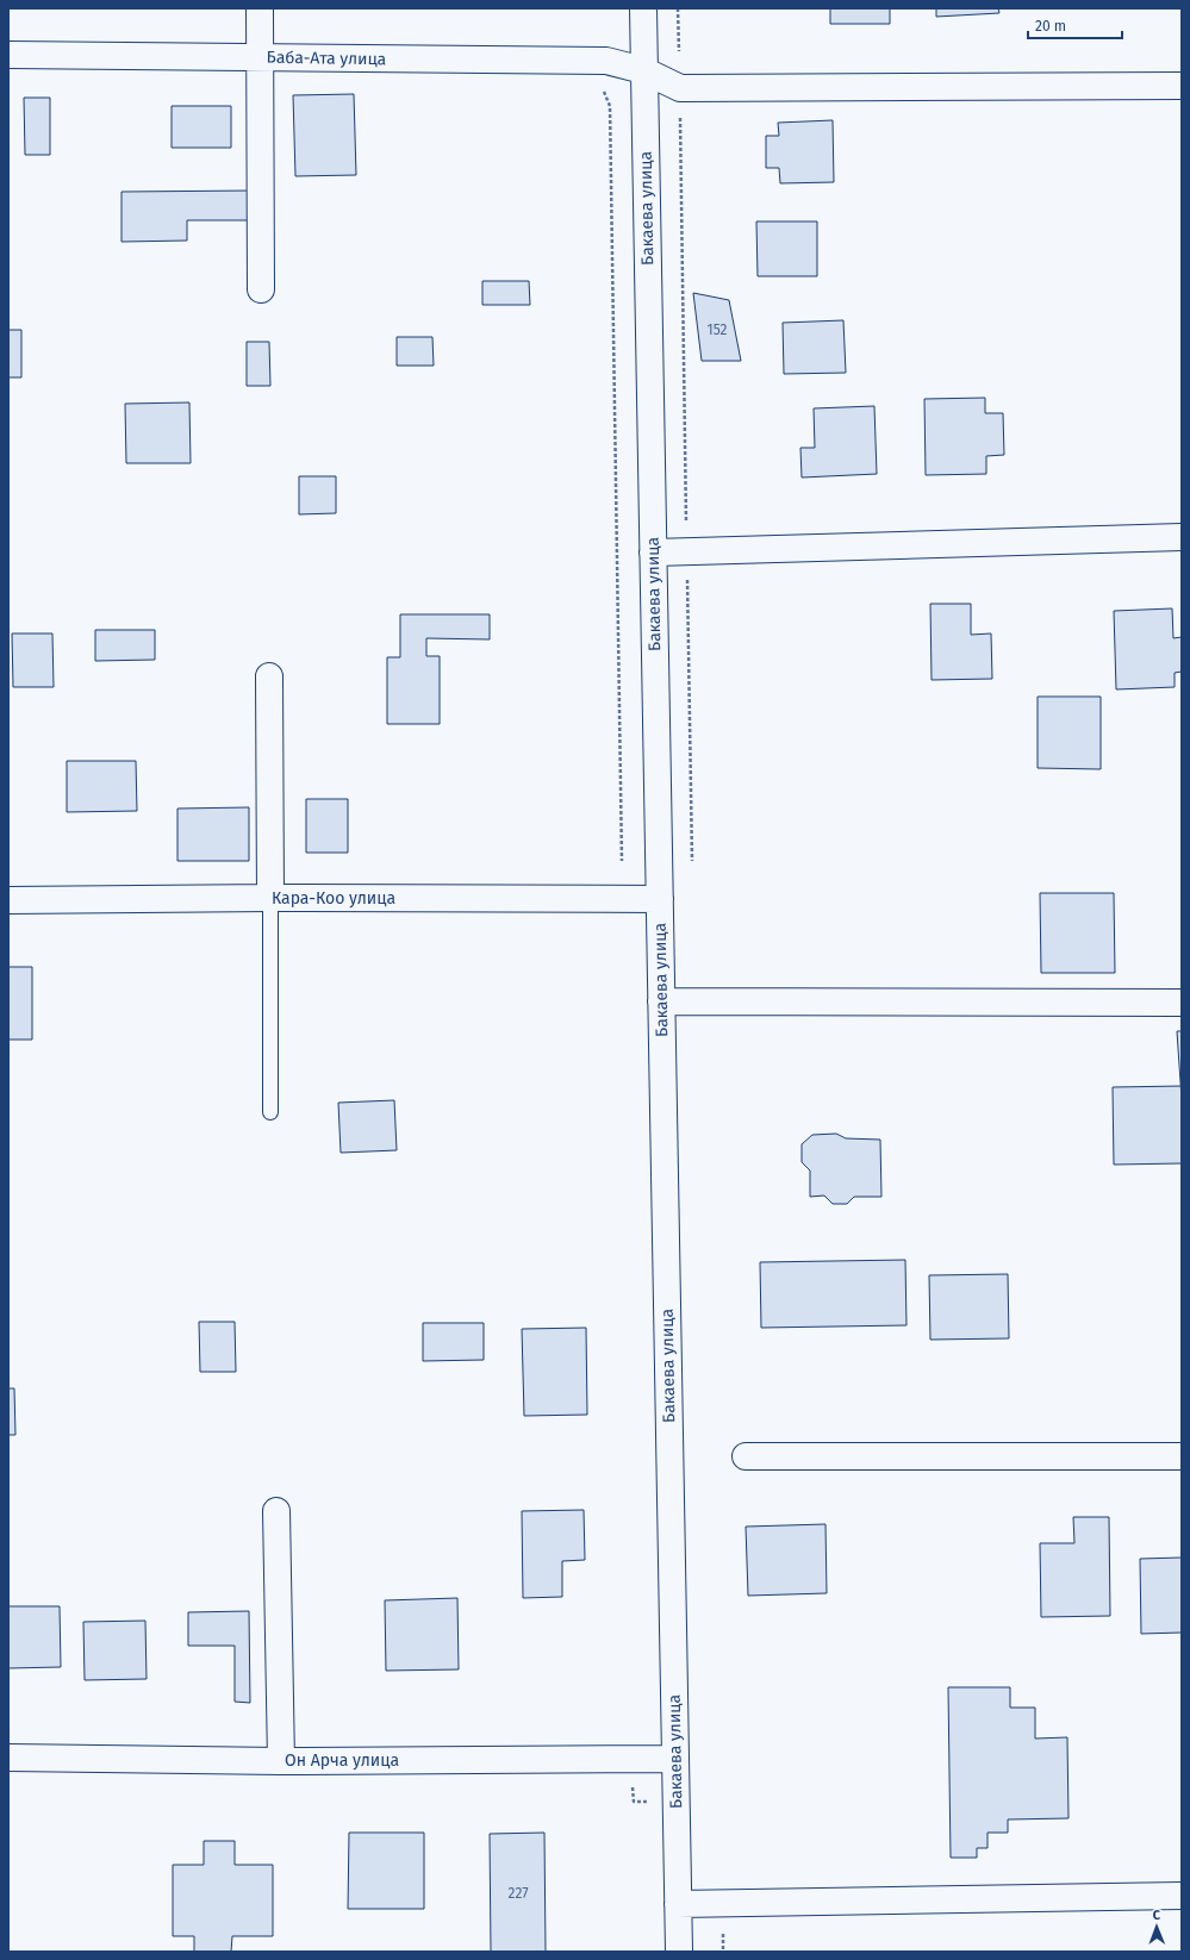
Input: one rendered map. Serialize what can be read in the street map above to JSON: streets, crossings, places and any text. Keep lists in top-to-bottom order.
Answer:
{
  "streets": {
    "street": [
      "Баба-Ата улица",
      "Бакаева улица",
      "Кара-Коо улица",
      "Он Арча улица"
    ]
  },
  "crossings": [
    ["Баба-Ата улица", "Бакаева улица"],
    ["Бакаева улица", "Кара-Коо улица"],
    ["Бакаева улица", "Он Арча улица"]
  ],
  "house_numbers": ["152", "227"],
  "scale_bar": "20 m",
  "north": "top"
}
